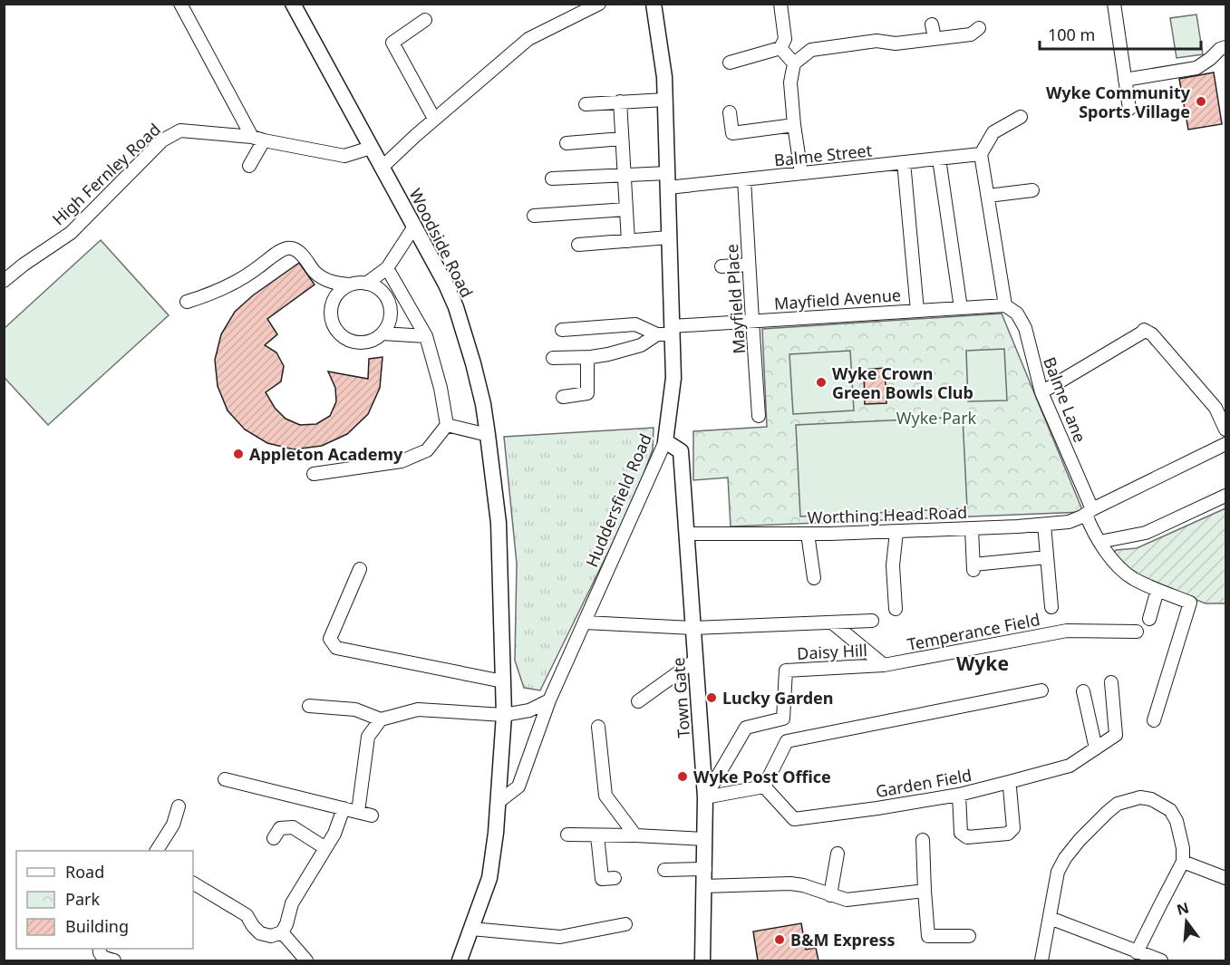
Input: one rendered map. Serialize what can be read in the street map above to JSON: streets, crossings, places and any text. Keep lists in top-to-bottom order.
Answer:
{
  "streets": {
    "main road": ["Woodside Road", "Huddersfield Road", "Town Gate"],
    "street": [
      "Balme Street",
      "High Fernley Road",
      "Mayfield Place",
      "Mayfield Avenue",
      "Balme Lane",
      "Worthing Head Road",
      "Temperance Field",
      "Daisy Hill",
      "Garden Field"
    ]
  },
  "crossings": [
    ["Balme Street", "Mayfield Place"],
    ["Balme Street", "Huddersfield Road"],
    ["High Fernley Road", "Woodside Road"],
    ["Mayfield Place", "Mayfield Avenue"],
    ["Mayfield Avenue", "Balme Lane"],
    ["Mayfield Avenue", "Huddersfield Road"],
    ["Balme Lane", "Worthing Head Road"],
    ["Huddersfield Road", "Town Gate"],
    ["Worthing Head Road", "Town Gate"],
    ["Temperance Field", "Daisy Hill"],
    ["Daisy Hill", "Town Gate"]
  ],
  "districts": ["Wyke"],
  "parks": ["Wyke Park"],
  "places": [
    "Wyke Community Sports Village",
    "Wyke Crown Green Bowls Club",
    "Appleton Academy",
    "Lucky Garden",
    "Wyke Post Office",
    "B&M Express"
  ],
  "legend": ["Road", "Park", "Building"],
  "scale_bar": "100 m",
  "north": "top"
}
